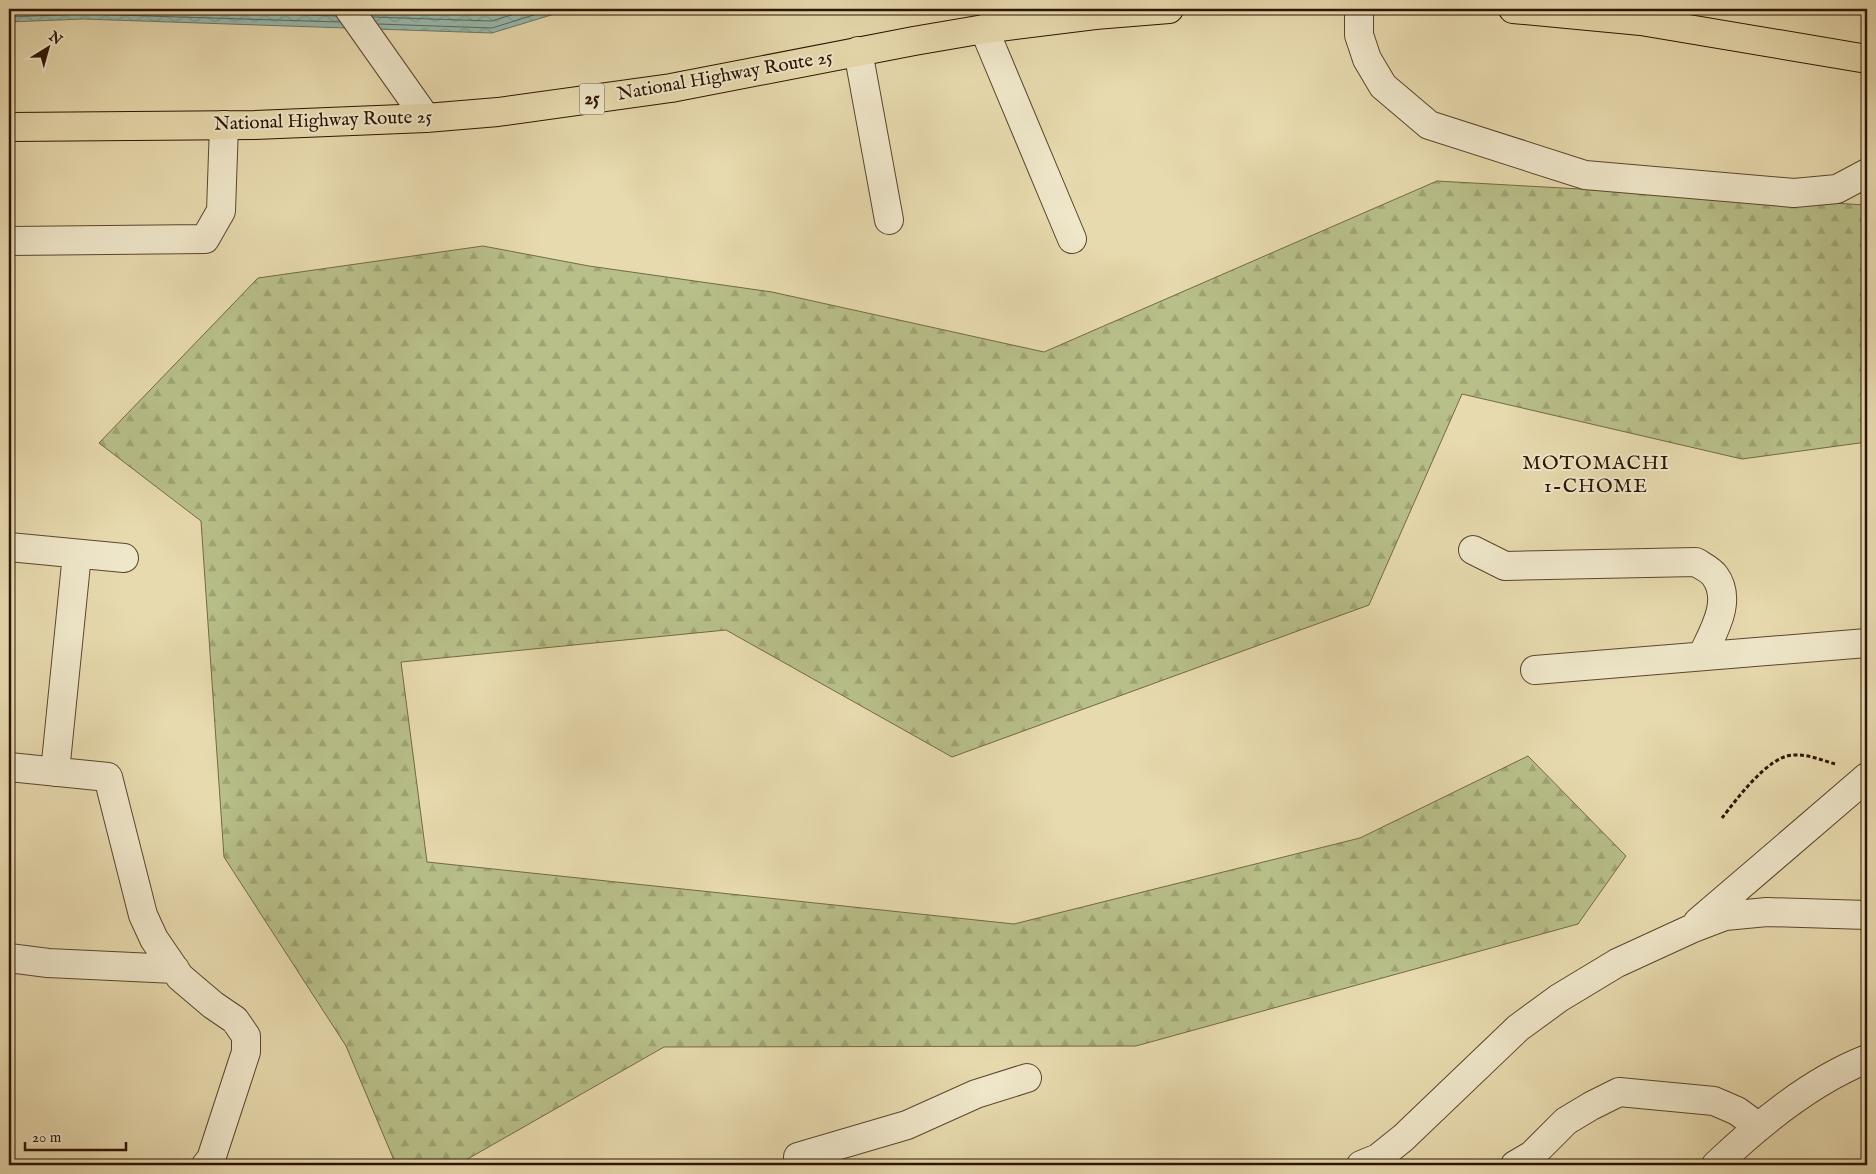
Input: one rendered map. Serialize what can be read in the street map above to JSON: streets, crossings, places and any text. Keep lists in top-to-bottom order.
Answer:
{
  "streets": {
    "highway": ["National Highway Route 25", "25"]
  },
  "districts": ["MOTOMACHI 1-CHOME"],
  "scale_bar": "20 m",
  "north": "top right"
}
